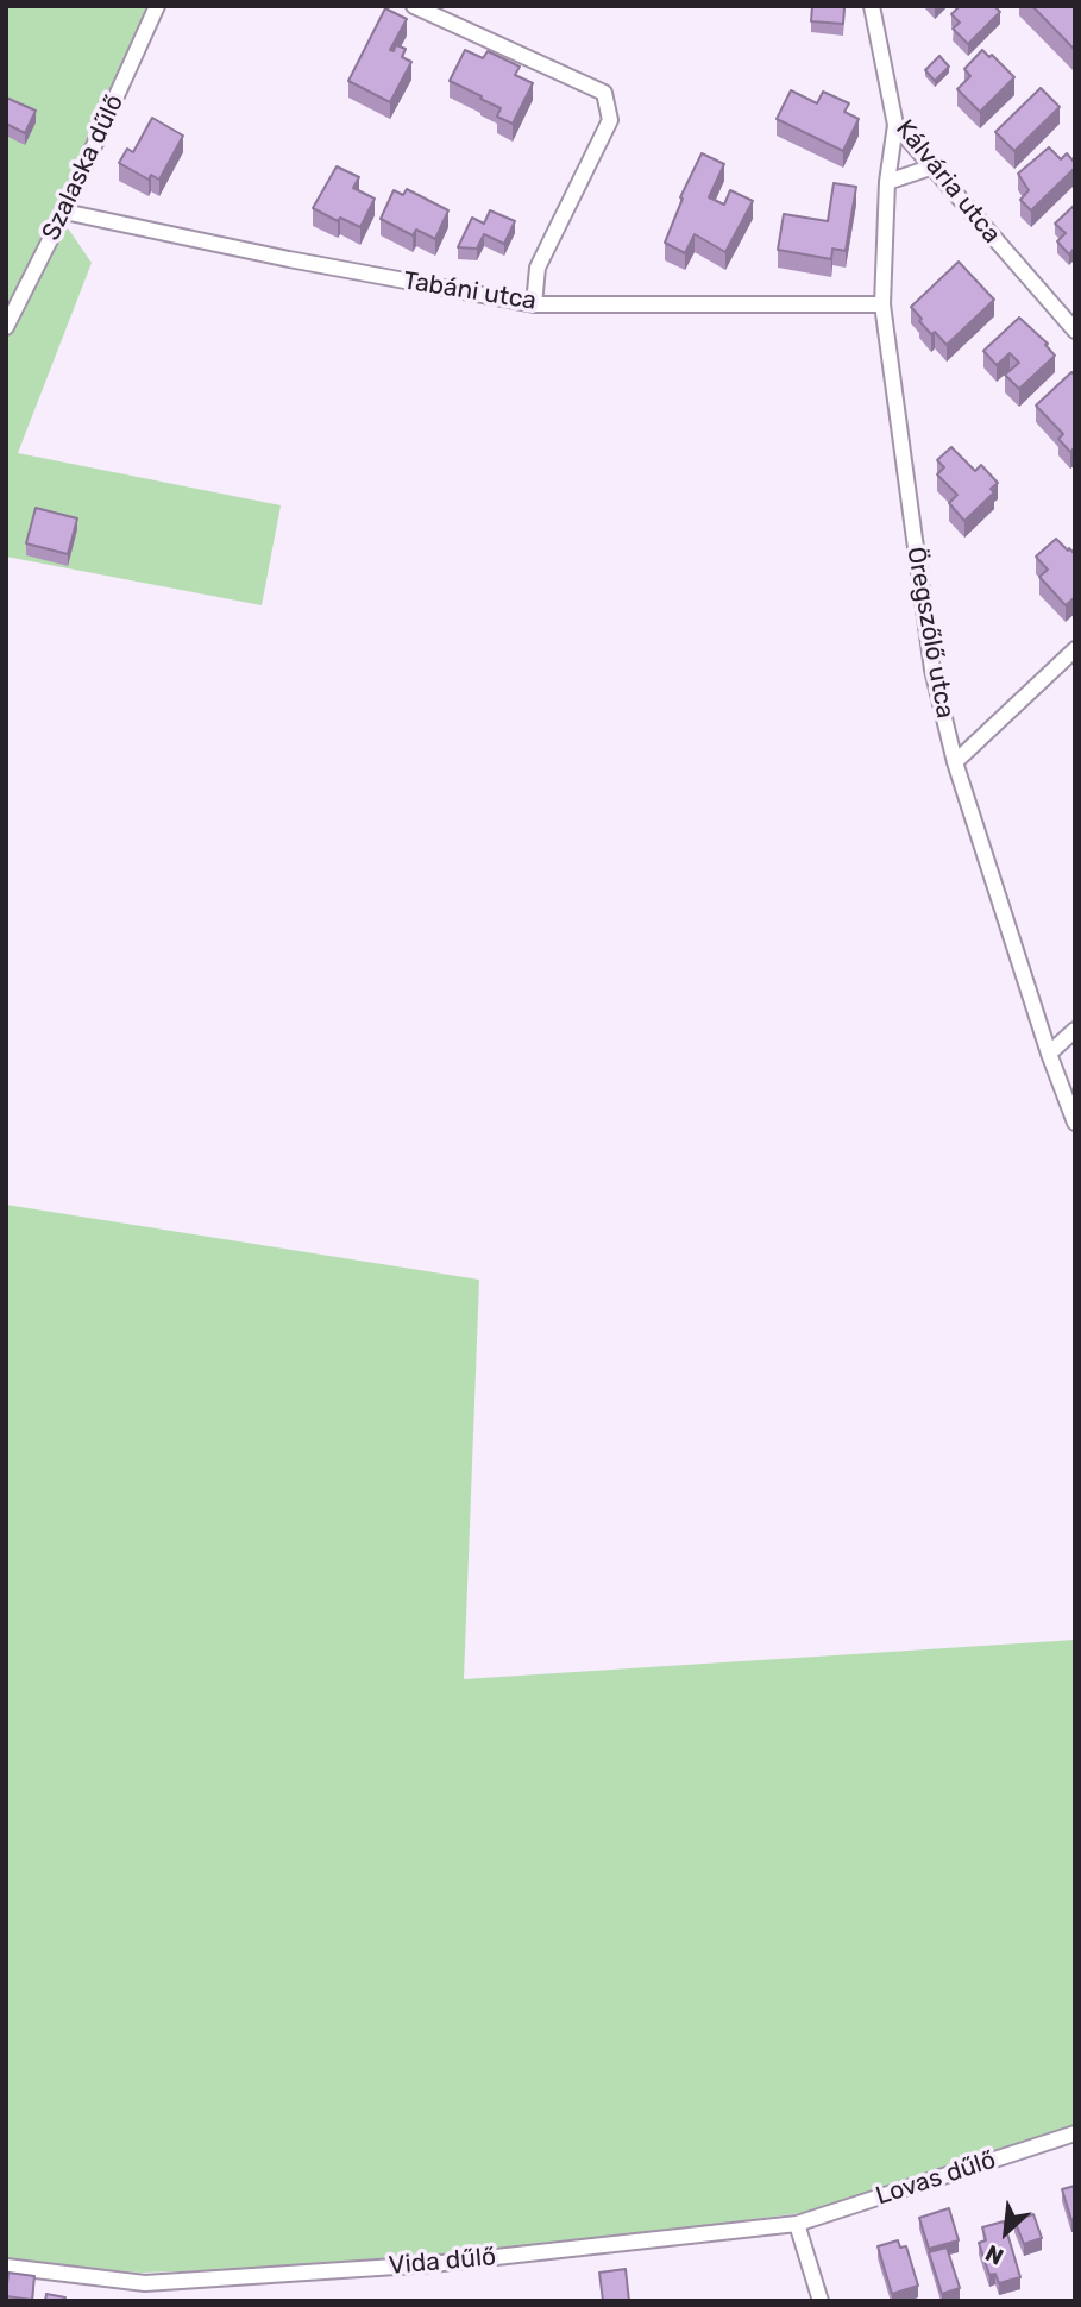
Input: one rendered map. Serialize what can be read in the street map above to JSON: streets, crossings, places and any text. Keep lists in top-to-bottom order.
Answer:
{
  "streets": {
    "street": [
      "Szalaska dűlő",
      "Kálvária utca",
      "Tabáni utca",
      "Öregszőlő utca",
      "Lovas dűlő",
      "Vida dűlő"
    ]
  },
  "crossings": [
    ["Szalaska dűlő", "Tabáni utca"],
    ["Kálvária utca", "Öregszőlő utca"],
    ["Tabáni utca", "Öregszőlő utca"],
    ["Lovas dűlő", "Vida dűlő"]
  ],
  "north": "bottom left"
}
